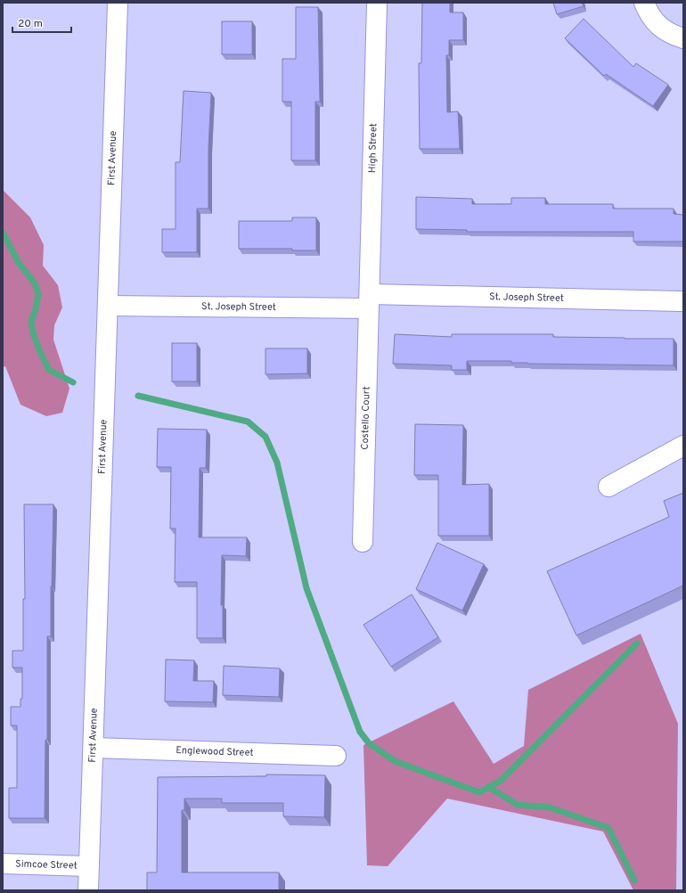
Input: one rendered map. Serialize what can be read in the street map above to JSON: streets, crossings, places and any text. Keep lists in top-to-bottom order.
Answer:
{
  "streets": {
    "street": [
      "High Street",
      "First Avenue",
      "St. Joseph Street",
      "Costello Court",
      "Englewood Street",
      "Simcoe Street"
    ]
  },
  "crossings": [
    ["High Street", "St. Joseph Street"],
    ["High Street", "Costello Court"],
    ["First Avenue", "St. Joseph Street"],
    ["First Avenue", "Englewood Street"],
    ["First Avenue", "Simcoe Street"],
    ["St. Joseph Street", "Costello Court"]
  ],
  "scale_bar": "20 m"
}
